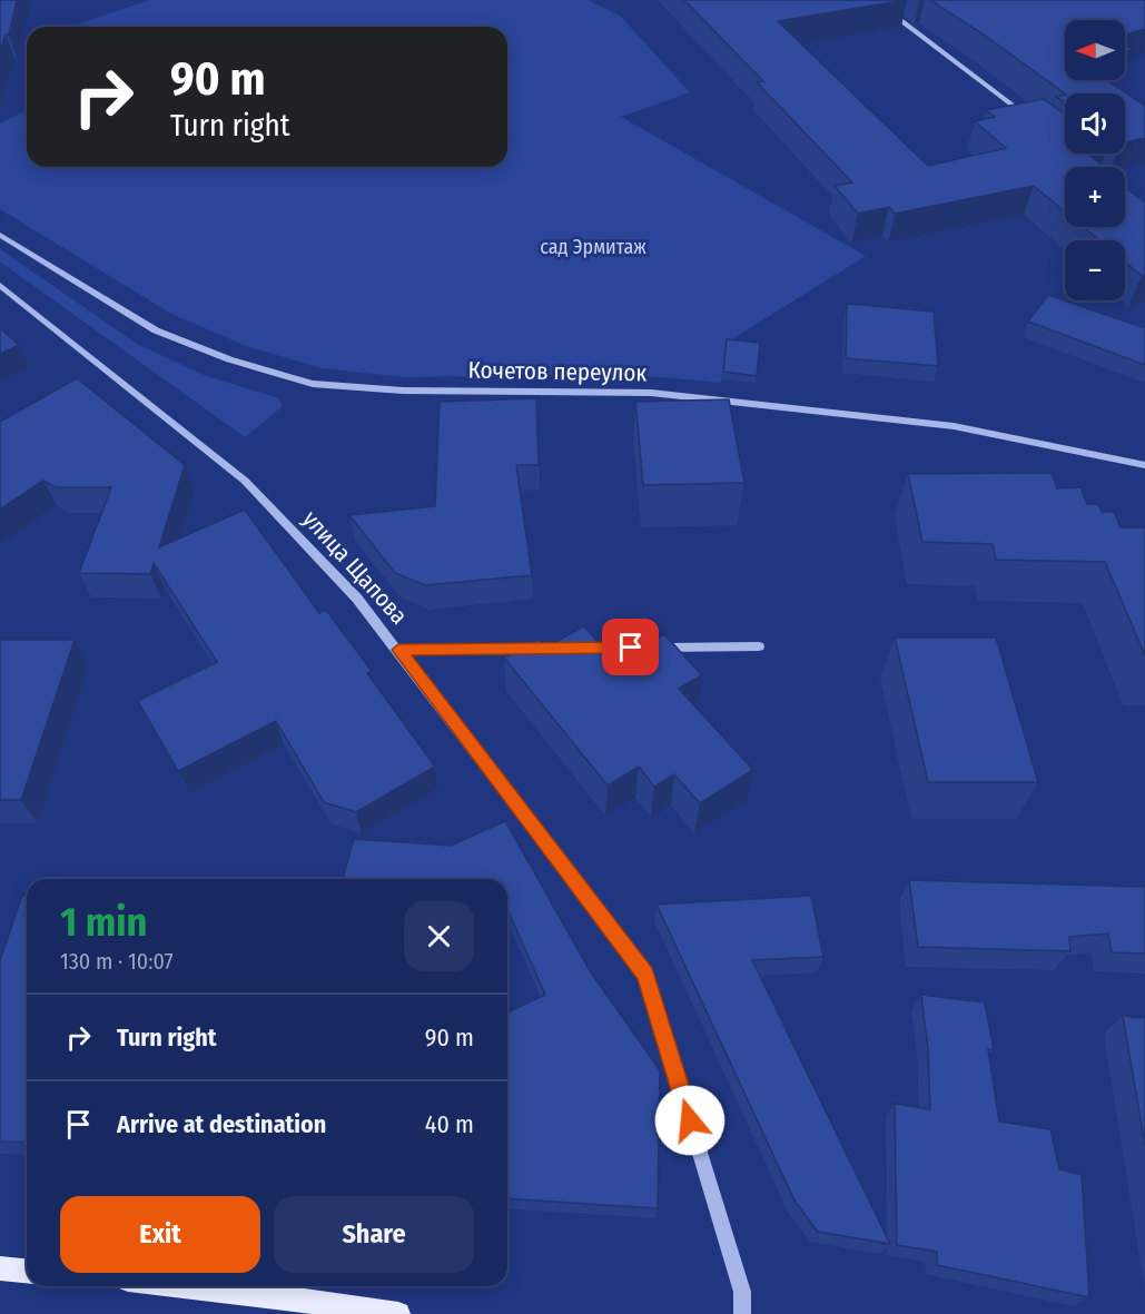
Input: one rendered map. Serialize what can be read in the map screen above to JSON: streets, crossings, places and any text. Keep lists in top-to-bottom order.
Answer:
{
  "streets": {
    "street": ["Кочетов переулок", "улица Щапова"]
  },
  "parks": ["сад Эрмитаж"],
  "north": "left",
  "page": {
    "map_buttons": ["+", "−"],
    "turn": ["90 m", "Turn right"],
    "heading": ["1 min", "130 m · 10:07"],
    "list": [
      {
        "name": "Turn right",
        "value": "90 m"
      },
      {
        "name": "Arrive at destination",
        "value": "40 m"
      }
    ],
    "buttons": ["Exit", "Share"]
  }
}
